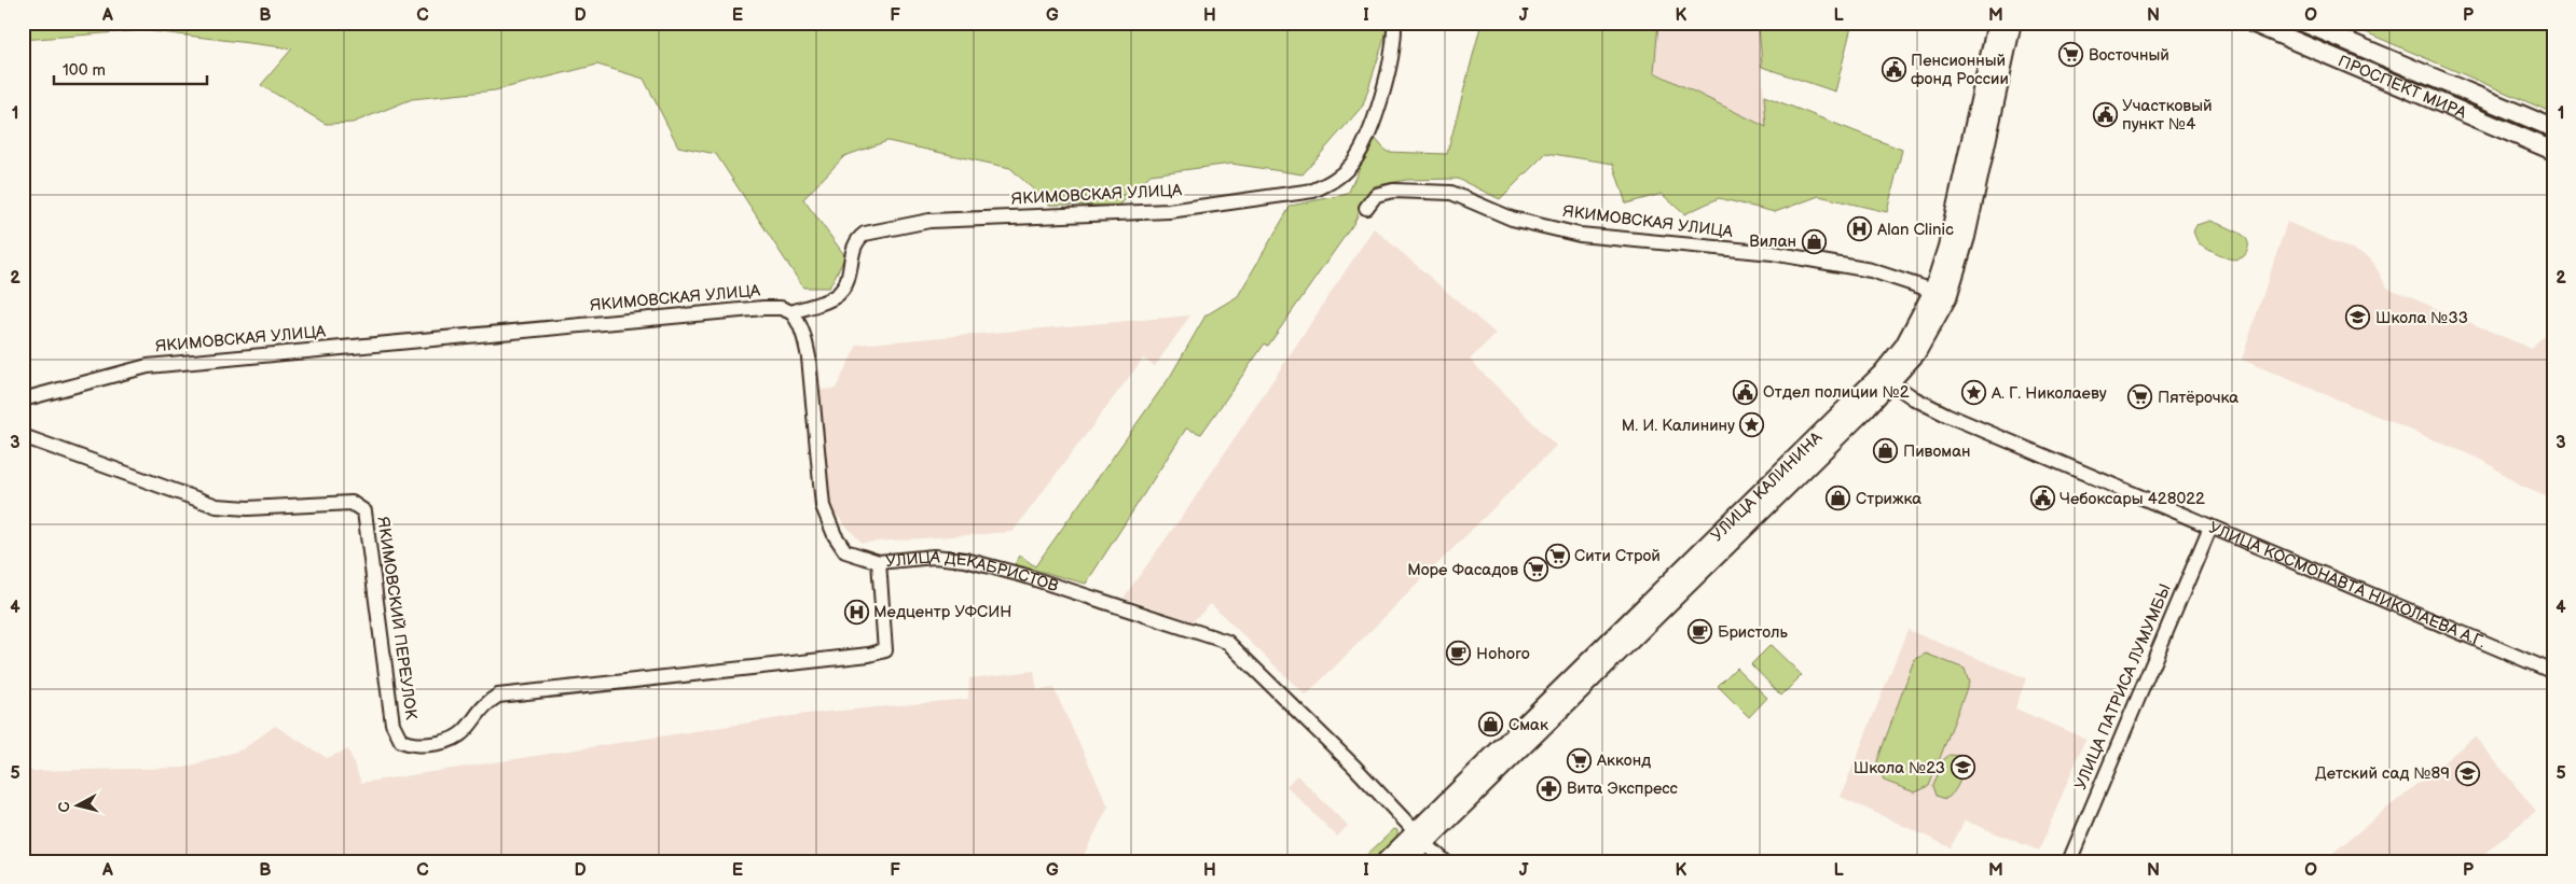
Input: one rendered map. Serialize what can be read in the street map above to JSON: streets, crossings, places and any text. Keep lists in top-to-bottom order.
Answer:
{
  "streets": {
    "main road": ["ПРОСПЕКТ МИРА", "УЛИЦА КАЛИНИНА"],
    "street": [
      "ЯКИМОВСКАЯ УЛИЦА",
      "УЛИЦА ДЕКАБРИСТОВ",
      "УЛИЦА КОСМОНАВТА НИКОЛАЕВА А.Г.",
      "ЯКИМОВСКИЙ ПЕРЕУЛОК",
      "УЛИЦА ПАТРИСА ЛУМУМБЫ"
    ]
  },
  "crossings": [
    ["ЯКИМОВСКАЯ УЛИЦА", "УЛИЦА КАЛИНИНА"],
    ["УЛИЦА КАЛИНИНА", "УЛИЦА ДЕКАБРИСТОВ"],
    ["УЛИЦА КАЛИНИНА", "УЛИЦА КОСМОНАВТА НИКОЛАЕВА А.Г."],
    ["УЛИЦА ДЕКАБРИСТОВ", "ЯКИМОВСКИЙ ПЕРЕУЛОК"],
    ["УЛИЦА КОСМОНАВТА НИКОЛАЕВА А.Г.", "УЛИЦА ПАТРИСА ЛУМУМБЫ"]
  ],
  "places": {
    "supermarket": [
      "Восточный",
      "Пятёрочка",
      "Сити Строй",
      "Море Фасадов",
      "Акконд"
    ],
    "public building": [
      "Пенсионный фонд России",
      "Участковый пункт №4",
      "Отдел полиции №2",
      "Чебоксары 428022"
    ],
    "hospital": ["Alan Clinic", "Медцентр УФСИН"],
    "shop": [
      "Вилан",
      "Пивоман",
      "Стрижка",
      "Смак"
    ],
    "school or university": ["Школа №33", "Школа №23", "Детский сад №89"],
    "place": ["А. Г. Николаеву", "М. И. Калинину"],
    "cafe": ["Бристоль", "Hohoro"],
    "pharmacy": ["Вита Экспресс"]
  },
  "scale_bar": "100 m",
  "north": "left",
  "grid": {
    "columns": [
      "A",
      "B",
      "C",
      "D",
      "E",
      "F",
      "G",
      "H",
      "I",
      "J",
      "K",
      "L",
      "M",
      "N",
      "O",
      "P"
    ],
    "rows": [
      "1",
      "2",
      "3",
      "4",
      "5"
    ]
  }
}
